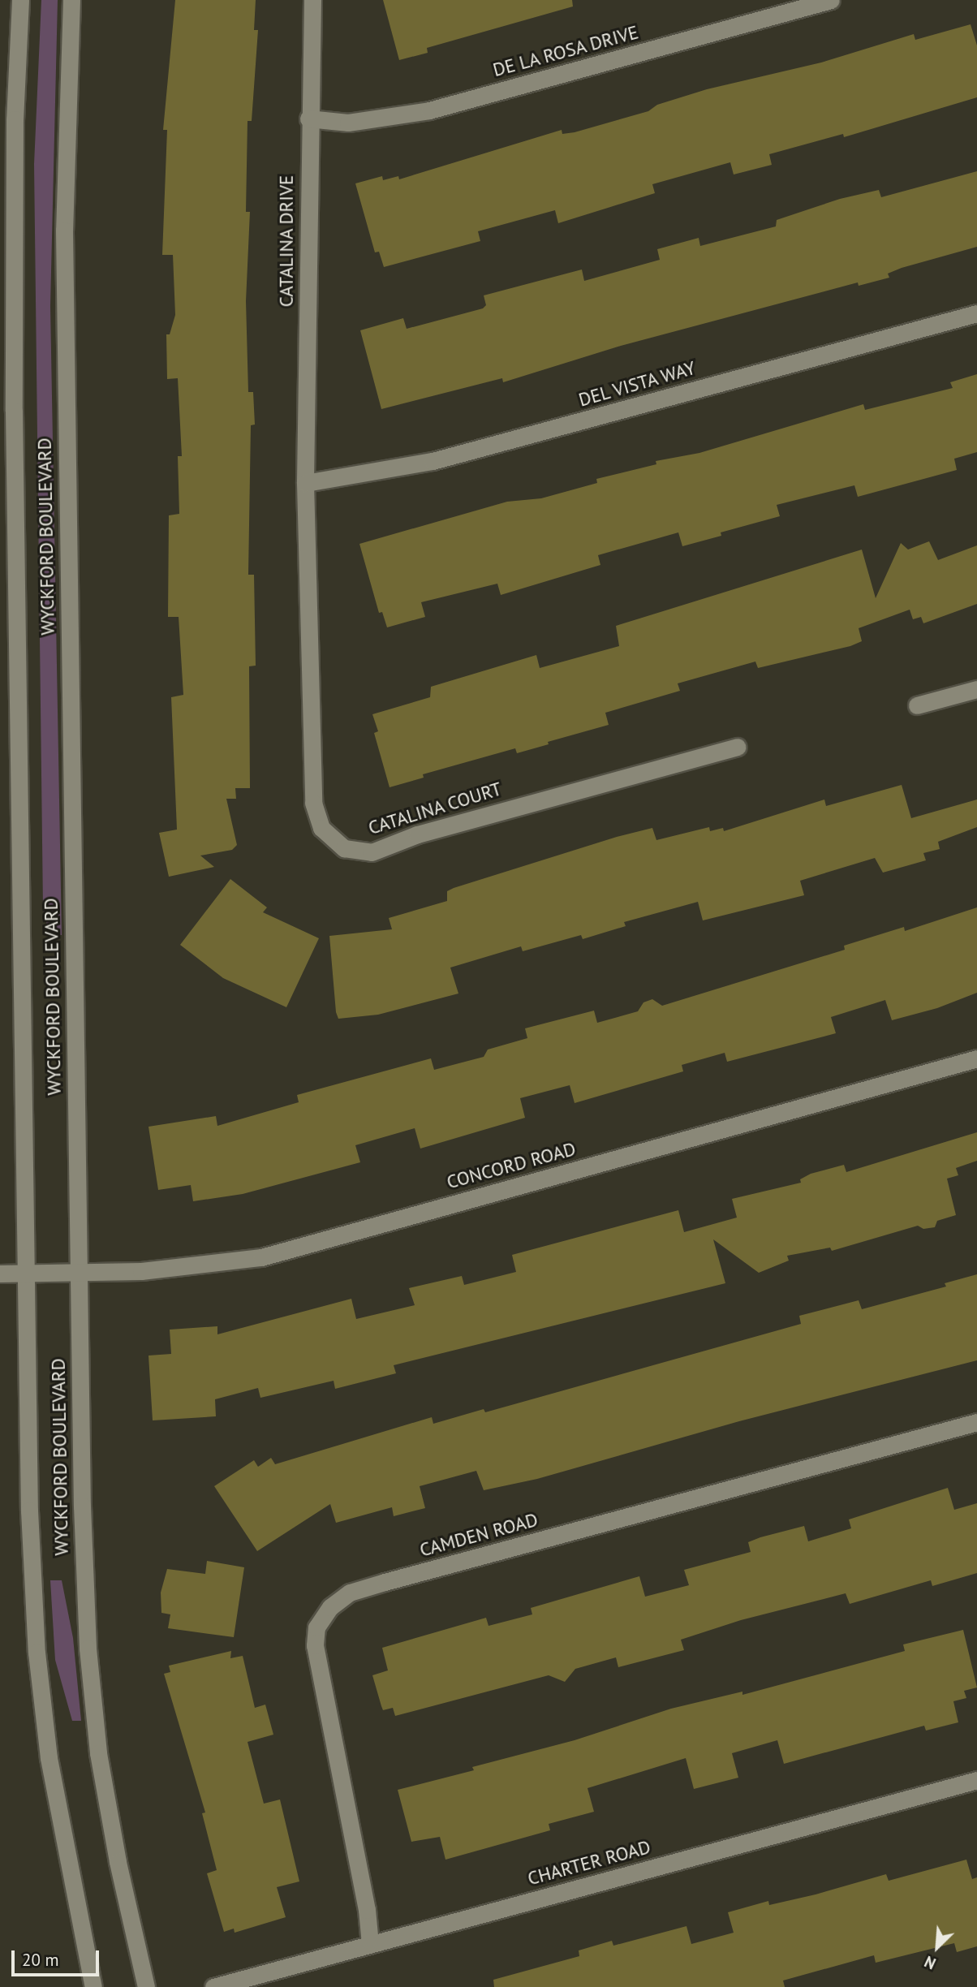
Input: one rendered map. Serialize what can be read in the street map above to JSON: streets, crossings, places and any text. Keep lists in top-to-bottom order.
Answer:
{
  "streets": {
    "street": [
      "DE LA ROSA DRIVE",
      "CATALINA DRIVE",
      "DEL VISTA WAY",
      "WYCKFORD BOULEVARD",
      "CATALINA COURT",
      "CONCORD ROAD",
      "CAMDEN ROAD",
      "CHARTER ROAD"
    ]
  },
  "crossings": [
    ["DE LA ROSA DRIVE", "CATALINA DRIVE"],
    ["CATALINA DRIVE", "DEL VISTA WAY"],
    ["CATALINA DRIVE", "CATALINA COURT"],
    ["DEL VISTA WAY", "CATALINA COURT"],
    ["WYCKFORD BOULEVARD", "CONCORD ROAD"],
    ["CAMDEN ROAD", "CHARTER ROAD"]
  ],
  "scale_bar": "20 m",
  "north": "bottom left"
}
